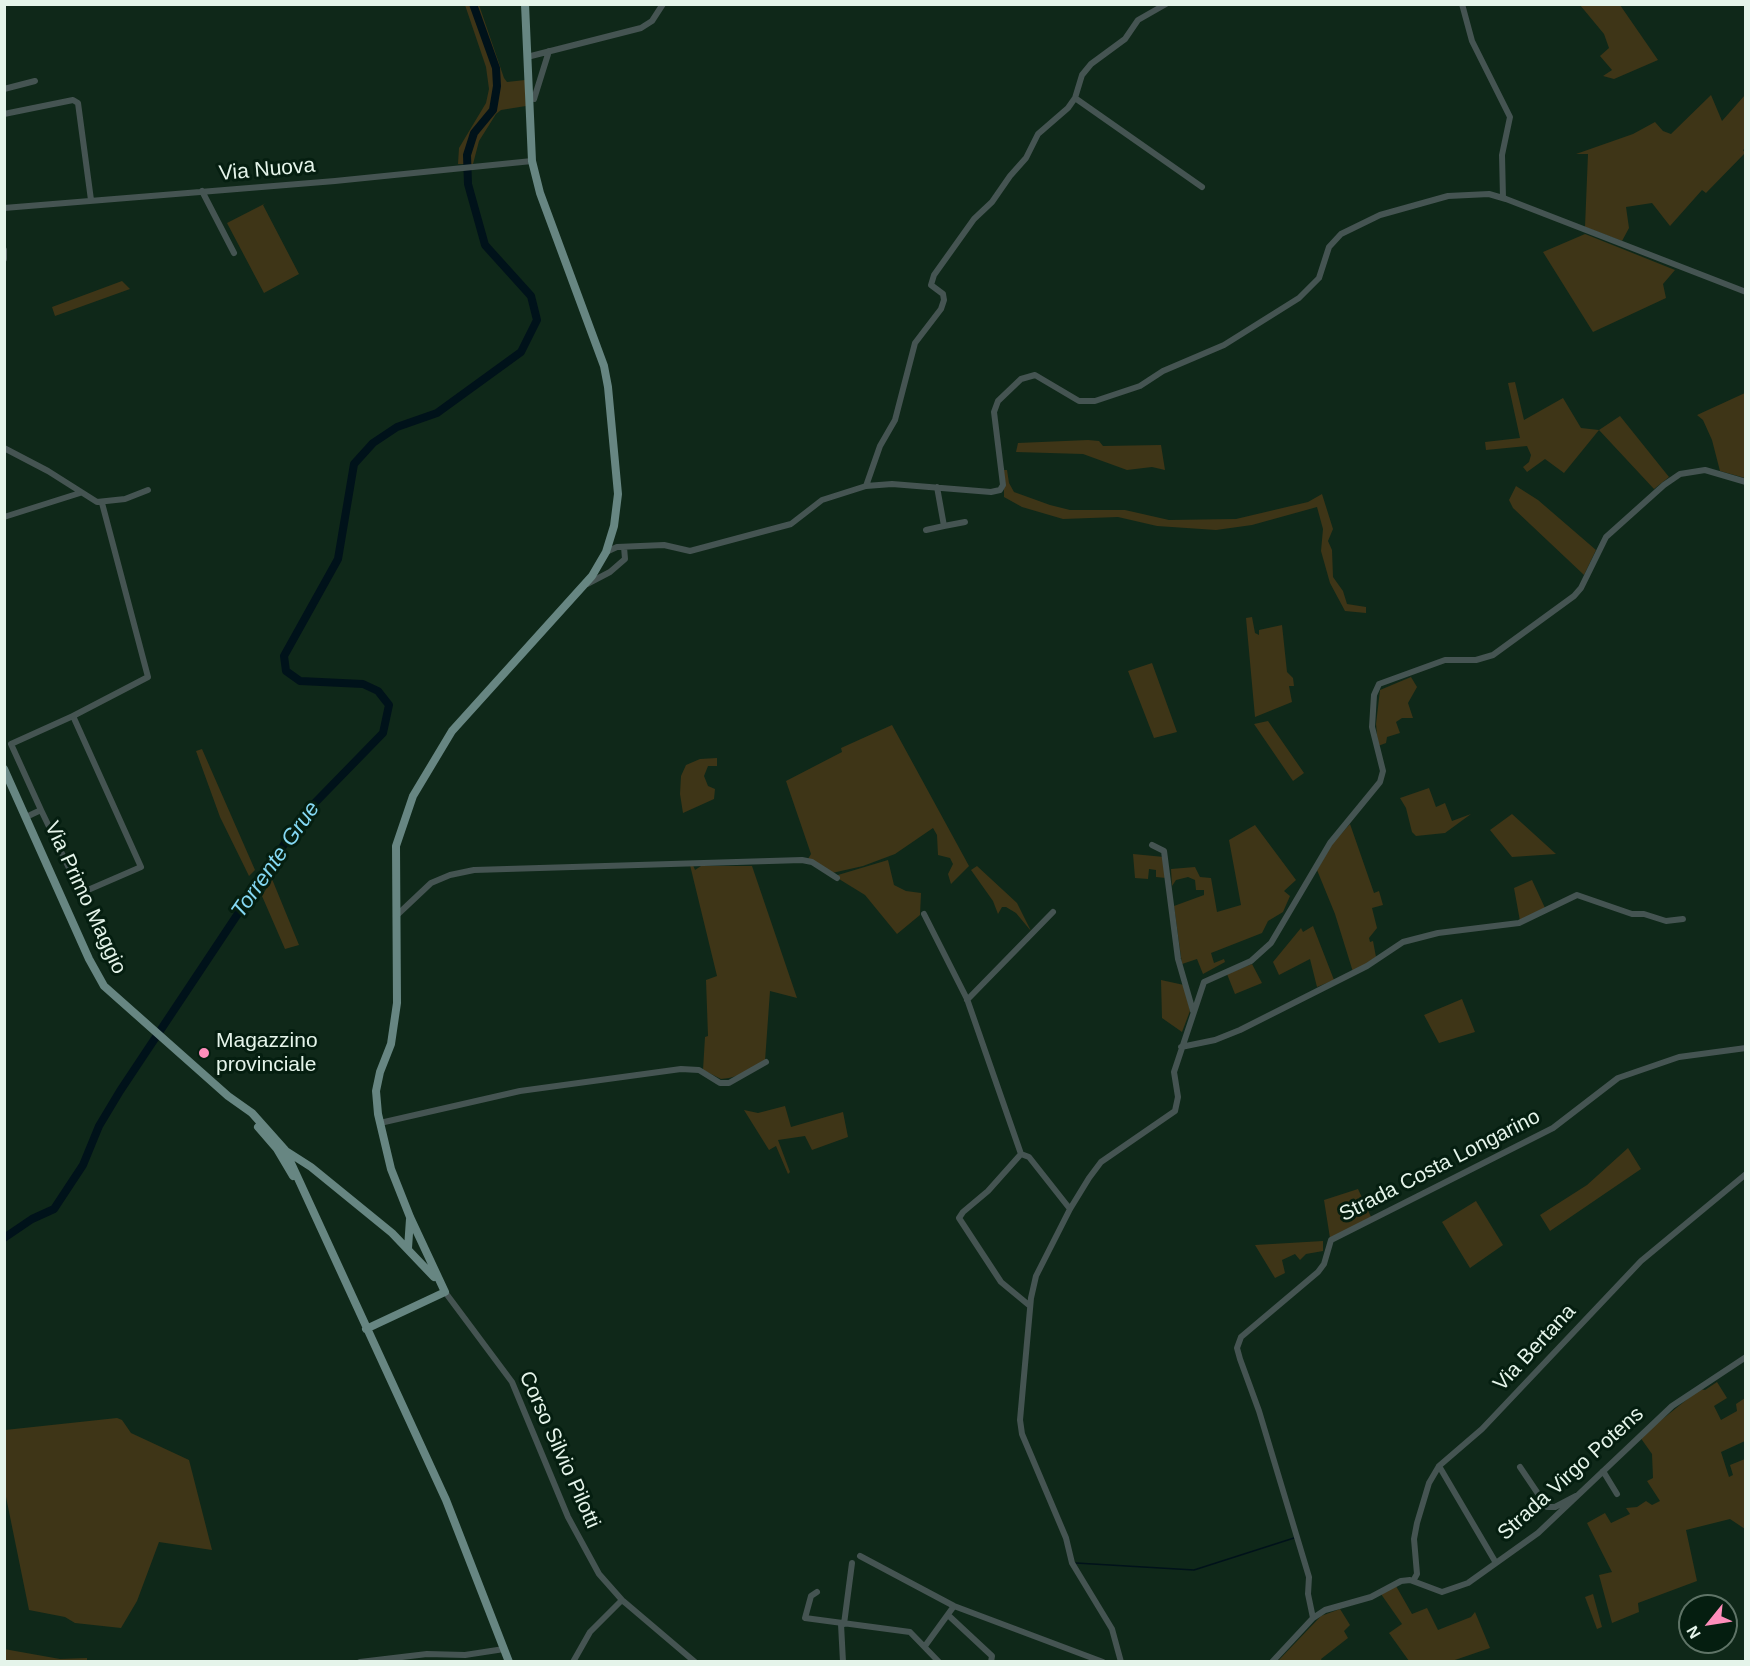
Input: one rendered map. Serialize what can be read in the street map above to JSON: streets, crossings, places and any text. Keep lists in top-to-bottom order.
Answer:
{
  "streets": {
    "main road": ["Via Primo Maggio", "Corso Silvio Pilotti"],
    "street": [
      "Via Nuova",
      "Strada Costa Longarino",
      "Via Bertana",
      "Strada Virgo Potens"
    ]
  },
  "crossings": [
    ["Via Primo Maggio", "Corso Silvio Pilotti"],
    ["Via Bertana", "Strada Virgo Potens"]
  ],
  "water": ["Torrente Grue"],
  "places": ["Magazzino provinciale"],
  "north": "bottom left"
}
